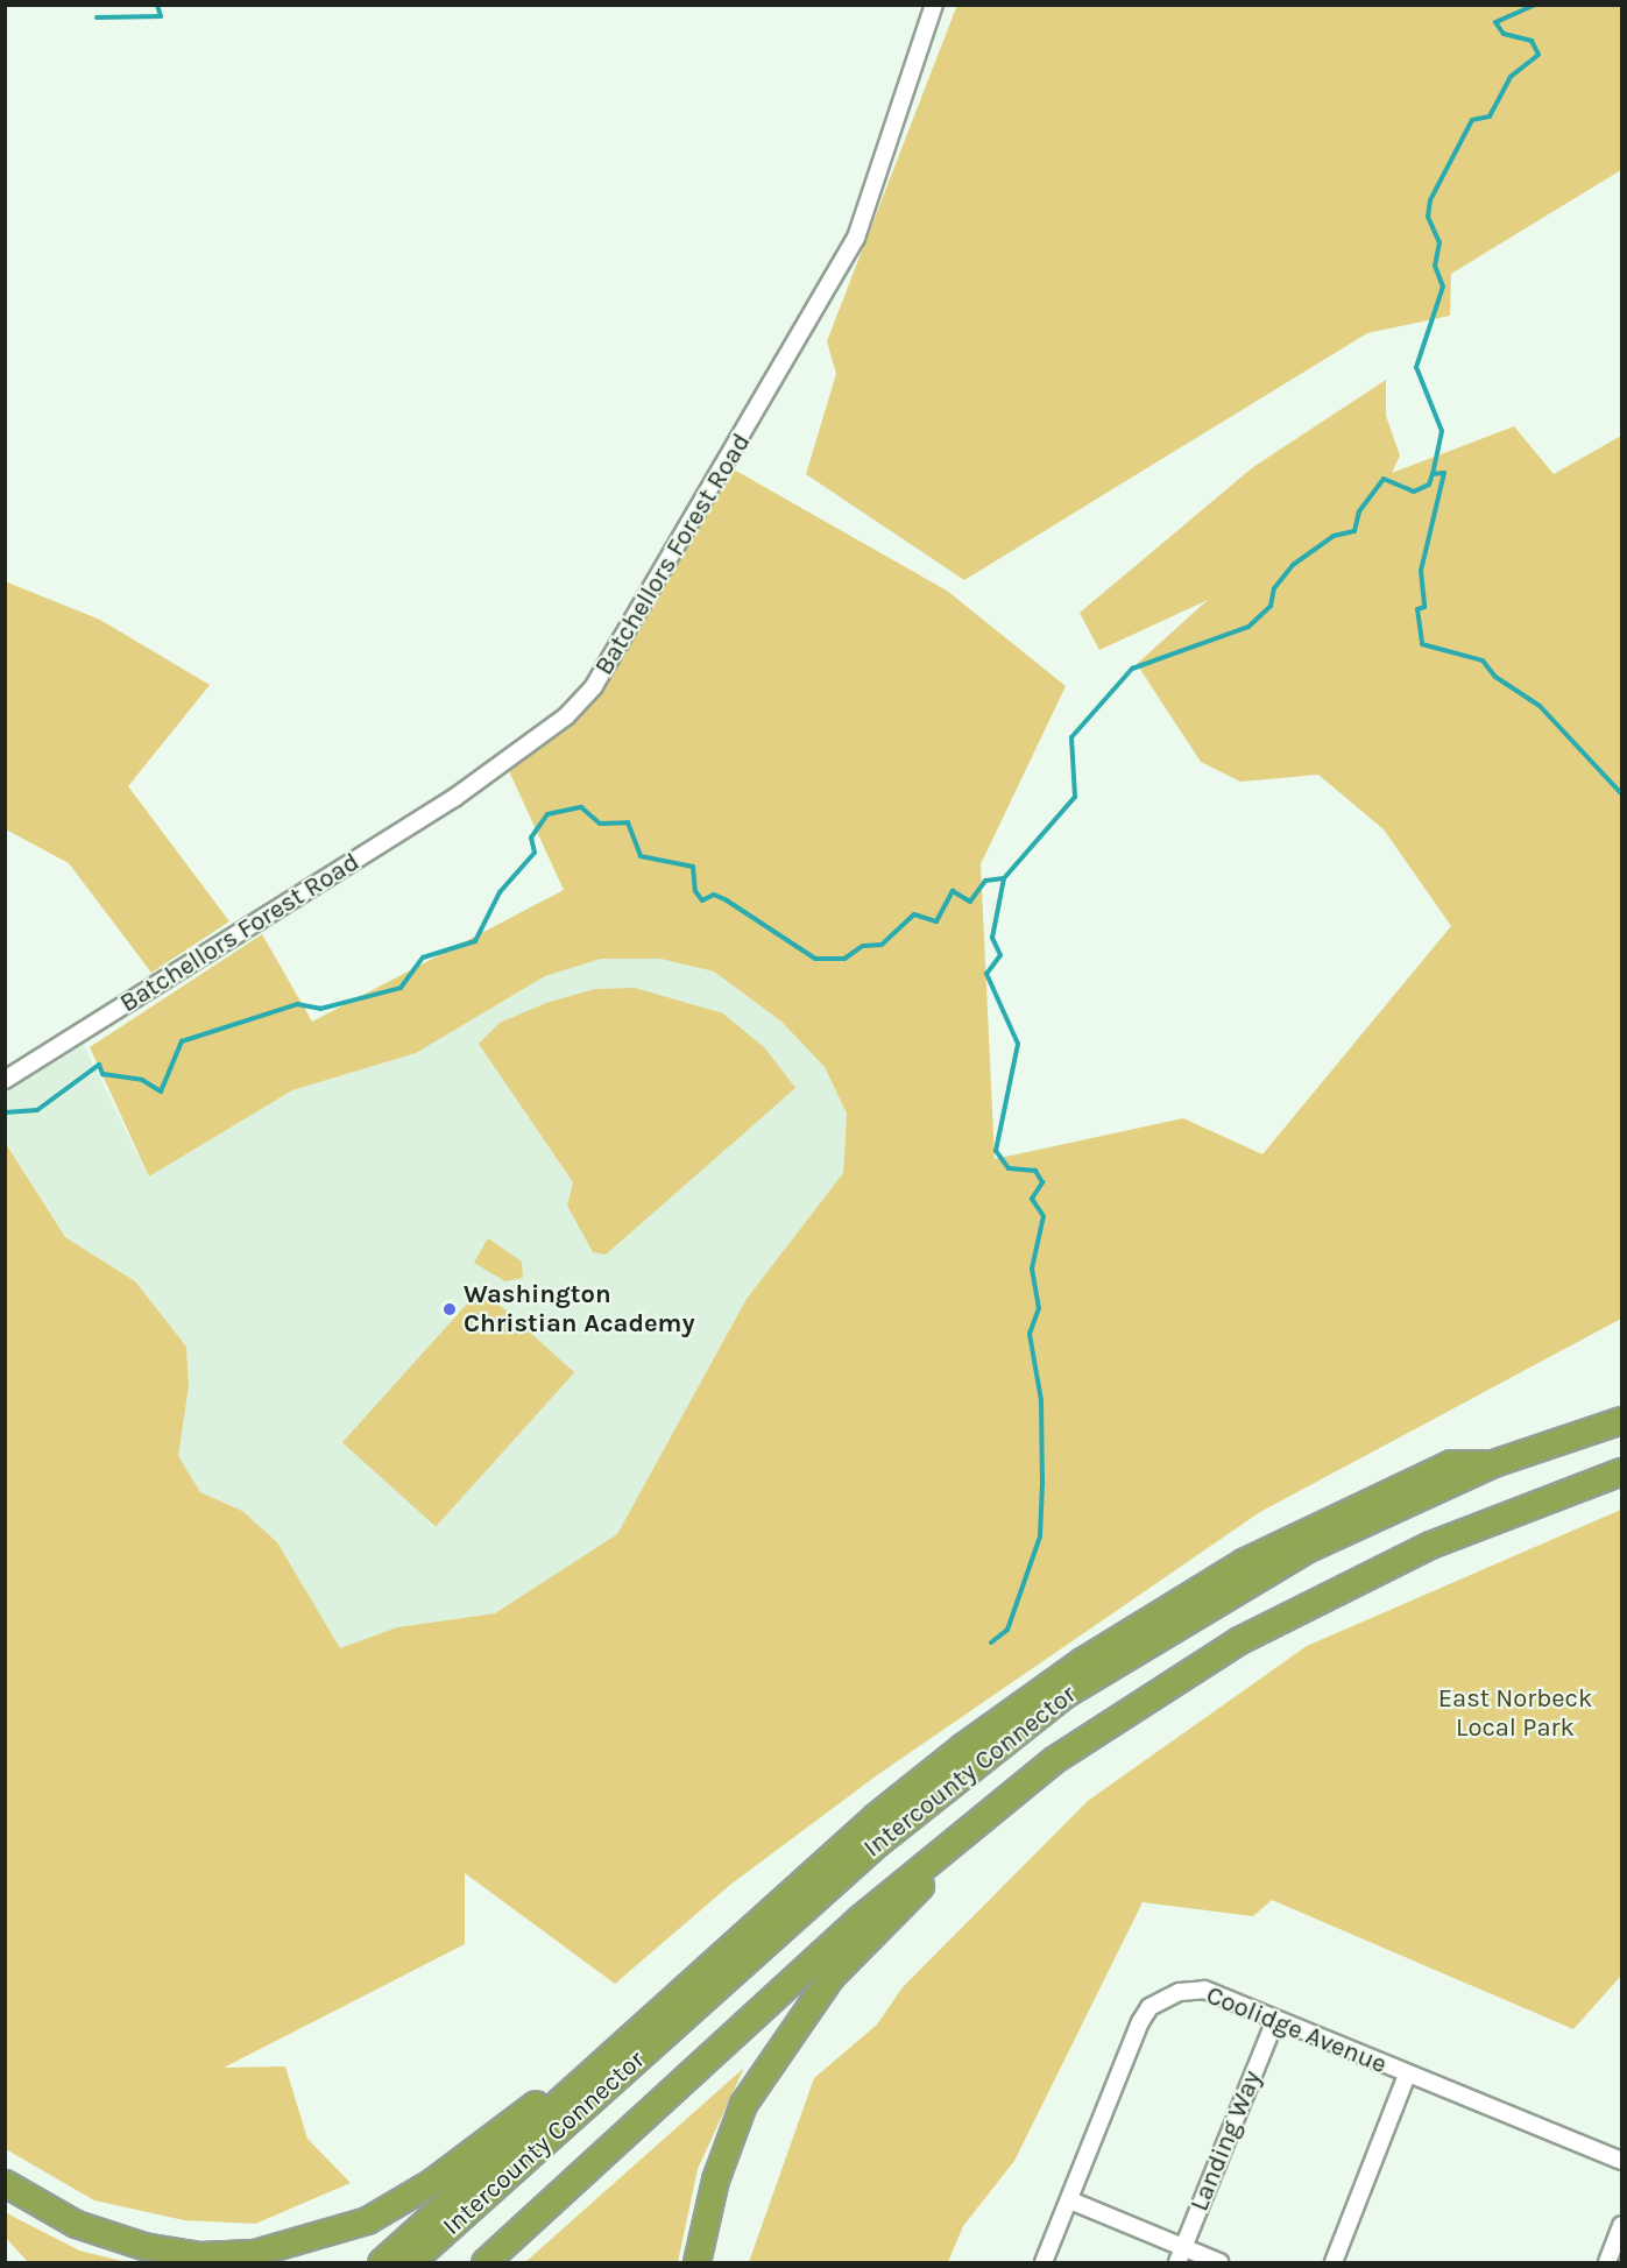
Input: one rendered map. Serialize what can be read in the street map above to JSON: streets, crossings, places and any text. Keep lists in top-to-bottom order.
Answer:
{
  "streets": {
    "highway": ["Intercounty Connector"],
    "street": ["Batchellors Forest Road", "Coolidge Avenue", "Landing Way"]
  },
  "crossings": [
    ["Coolidge Avenue", "Landing Way"]
  ],
  "parks": ["East Norbeck Local Park"],
  "places": ["Washington Christian Academy"]
}
